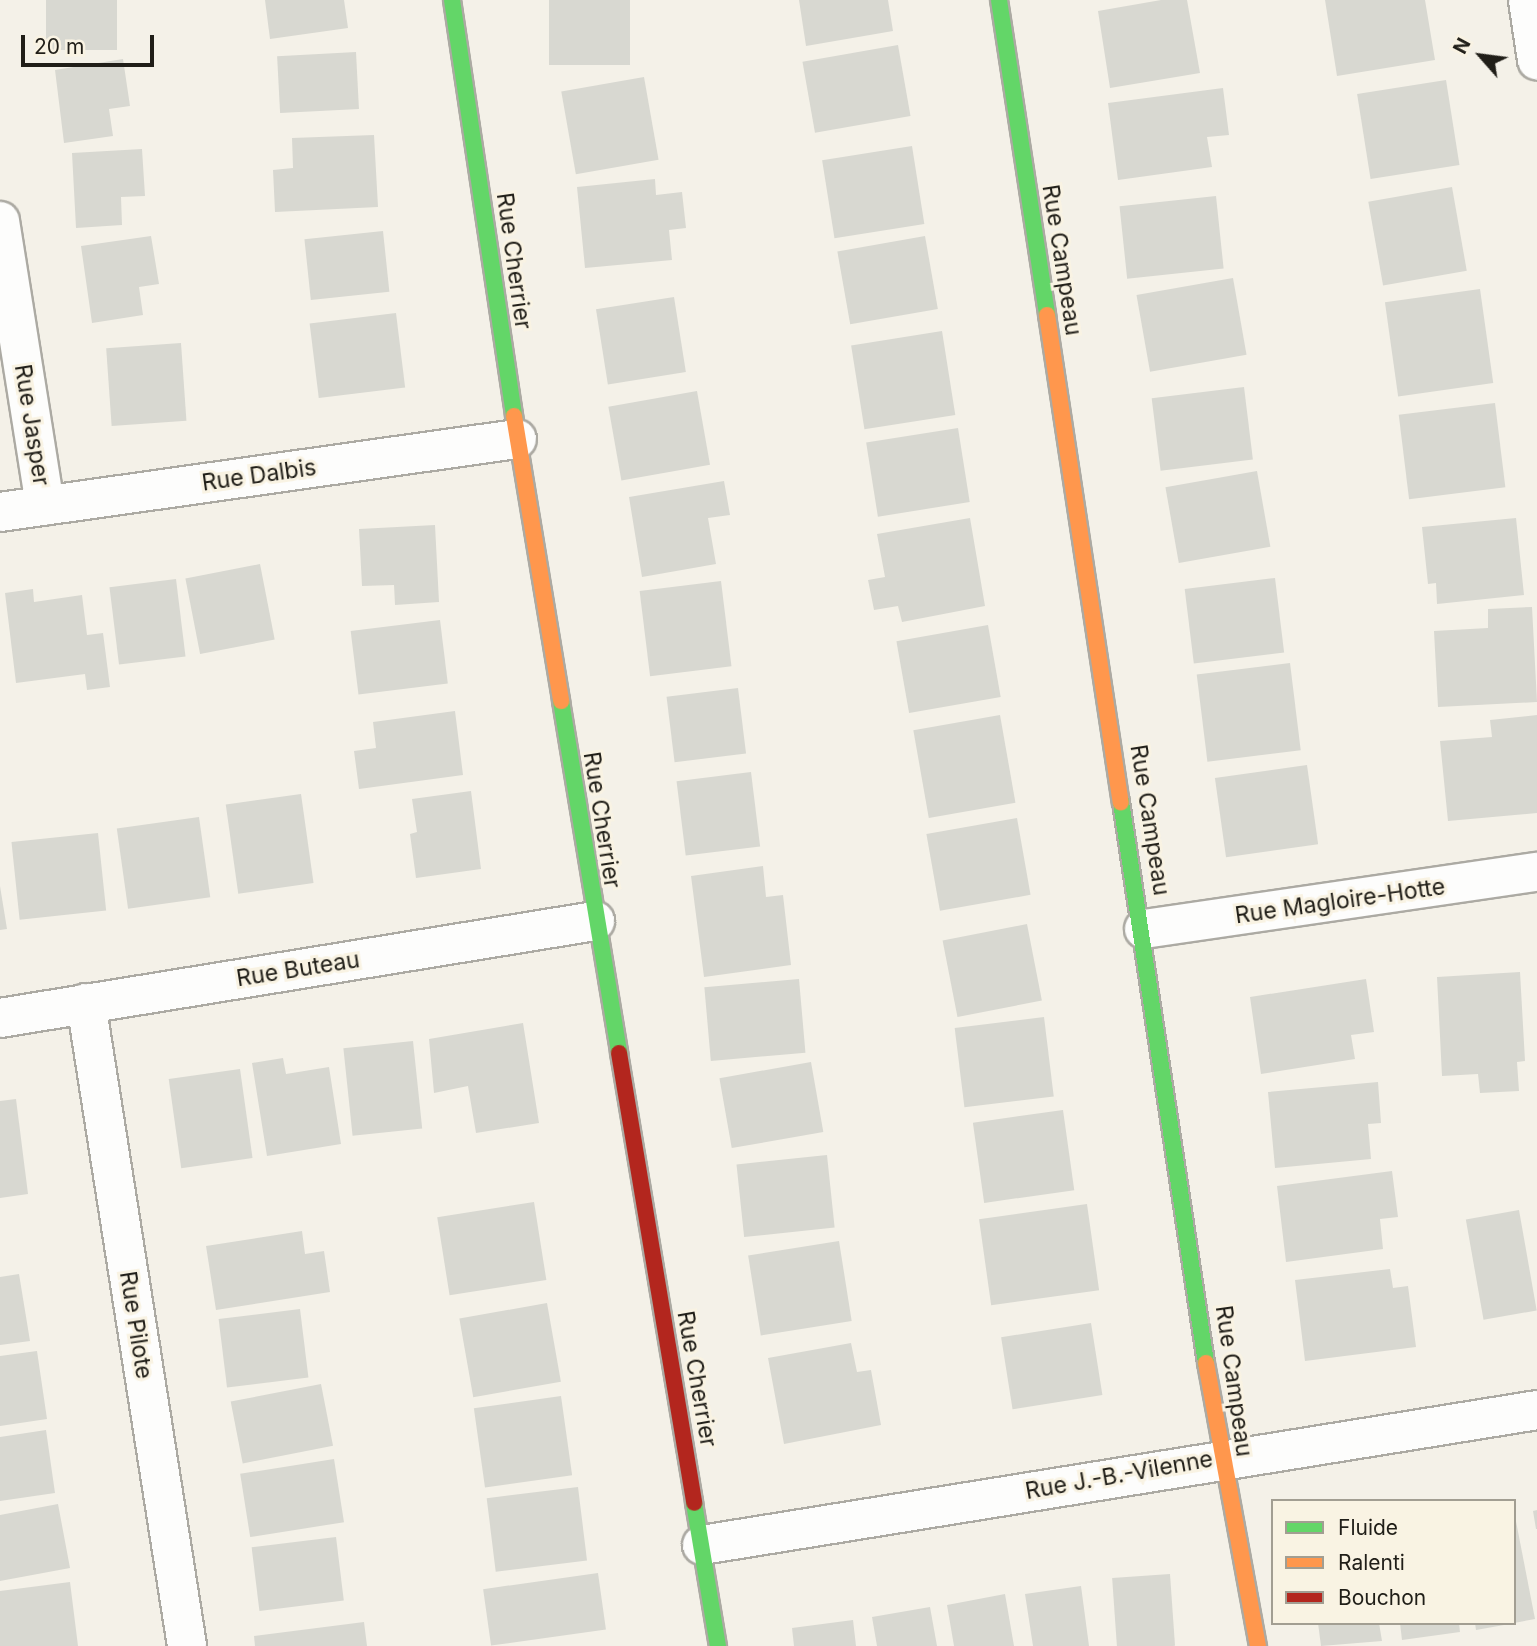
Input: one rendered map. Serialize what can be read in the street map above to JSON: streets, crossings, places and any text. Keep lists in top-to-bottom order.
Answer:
{
  "streets": {
    "street": [
      "Rue Campeau",
      "Rue Cherrier",
      "Rue Jasper",
      "Rue Dalbis",
      "Rue Magloire-Hotte",
      "Rue Buteau",
      "Rue Pilote",
      "Rue J.-B.-Vilenne"
    ]
  },
  "crossings": [
    ["Rue Campeau", "Rue Magloire-Hotte"],
    ["Rue Campeau", "Rue J.-B.-Vilenne"],
    ["Rue Cherrier", "Rue Dalbis"],
    ["Rue Cherrier", "Rue Buteau"],
    ["Rue Cherrier", "Rue J.-B.-Vilenne"],
    ["Rue Jasper", "Rue Dalbis"],
    ["Rue Buteau", "Rue Pilote"]
  ],
  "legend": ["Fluide", "Ralenti", "Bouchon"],
  "scale_bar": "20 m",
  "north": "top left"
}
